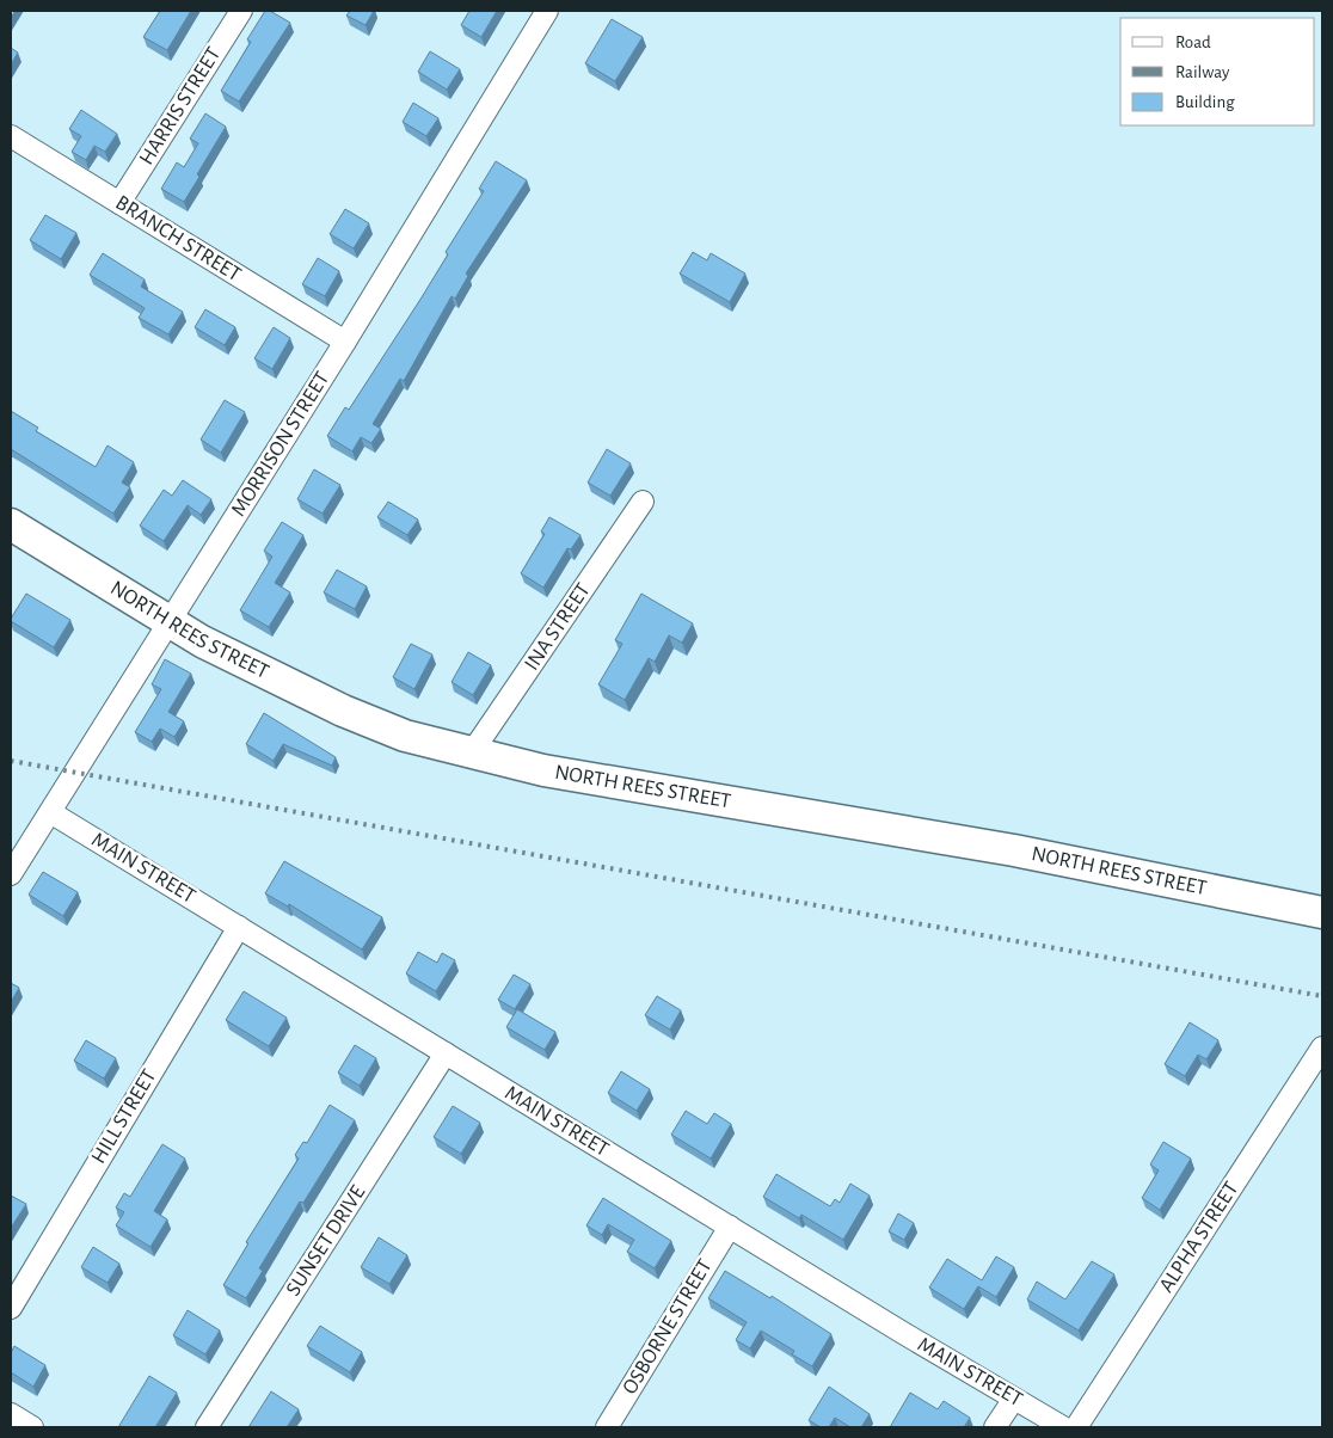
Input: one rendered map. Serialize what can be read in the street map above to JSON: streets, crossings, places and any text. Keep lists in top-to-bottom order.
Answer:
{
  "streets": {
    "main road": ["NORTH REES STREET"],
    "street": [
      "HARRIS STREET",
      "BRANCH STREET",
      "MORRISON STREET",
      "INA STREET",
      "MAIN STREET",
      "HILL STREET",
      "ALPHA STREET",
      "SUNSET DRIVE",
      "OSBORNE STREET"
    ]
  },
  "crossings": [
    ["HARRIS STREET", "BRANCH STREET"],
    ["BRANCH STREET", "MORRISON STREET"],
    ["MORRISON STREET", "NORTH REES STREET"],
    ["MORRISON STREET", "MAIN STREET"],
    ["INA STREET", "NORTH REES STREET"],
    ["MAIN STREET", "HILL STREET"],
    ["MAIN STREET", "SUNSET DRIVE"],
    ["MAIN STREET", "OSBORNE STREET"]
  ],
  "legend": ["Road", "Railway", "Building"]
}
